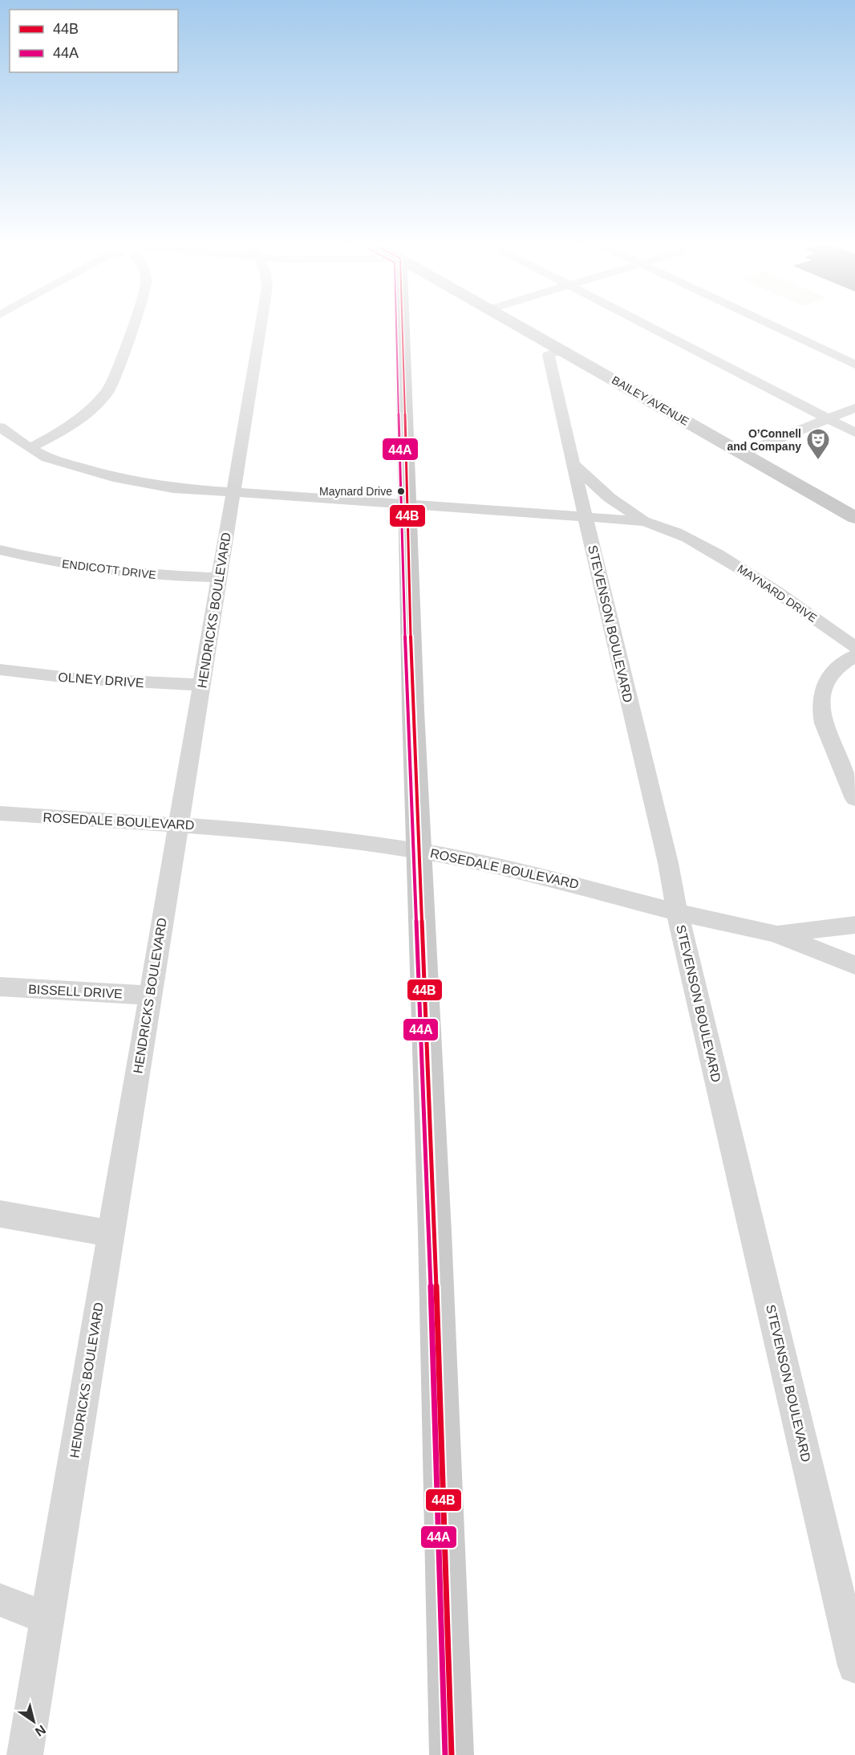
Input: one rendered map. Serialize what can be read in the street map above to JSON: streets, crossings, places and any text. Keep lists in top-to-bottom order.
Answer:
{
  "streets": {
    "main road": ["BAILEY AVENUE"],
    "street": [
      "ENDICOTT DRIVE",
      "MAYNARD DRIVE",
      "HENDRICKS BOULEVARD",
      "STEVENSON BOULEVARD",
      "OLNEY DRIVE",
      "ROSEDALE BOULEVARD",
      "BISSELL DRIVE"
    ]
  },
  "crossings": [
    ["BAILEY AVENUE", "STEVENSON BOULEVARD"],
    ["ENDICOTT DRIVE", "HENDRICKS BOULEVARD"],
    ["MAYNARD DRIVE", "HENDRICKS BOULEVARD"],
    ["MAYNARD DRIVE", "STEVENSON BOULEVARD"],
    ["HENDRICKS BOULEVARD", "OLNEY DRIVE"],
    ["HENDRICKS BOULEVARD", "ROSEDALE BOULEVARD"],
    ["HENDRICKS BOULEVARD", "BISSELL DRIVE"],
    ["STEVENSON BOULEVARD", "ROSEDALE BOULEVARD"]
  ],
  "places": {
    "theatre": ["O’Connell and Company"],
    "other": ["Maynard Drive"]
  },
  "lines": ["transit line 44B", "transit line 44A"],
  "legend": ["44B", "44A"],
  "north": "bottom right"
}
